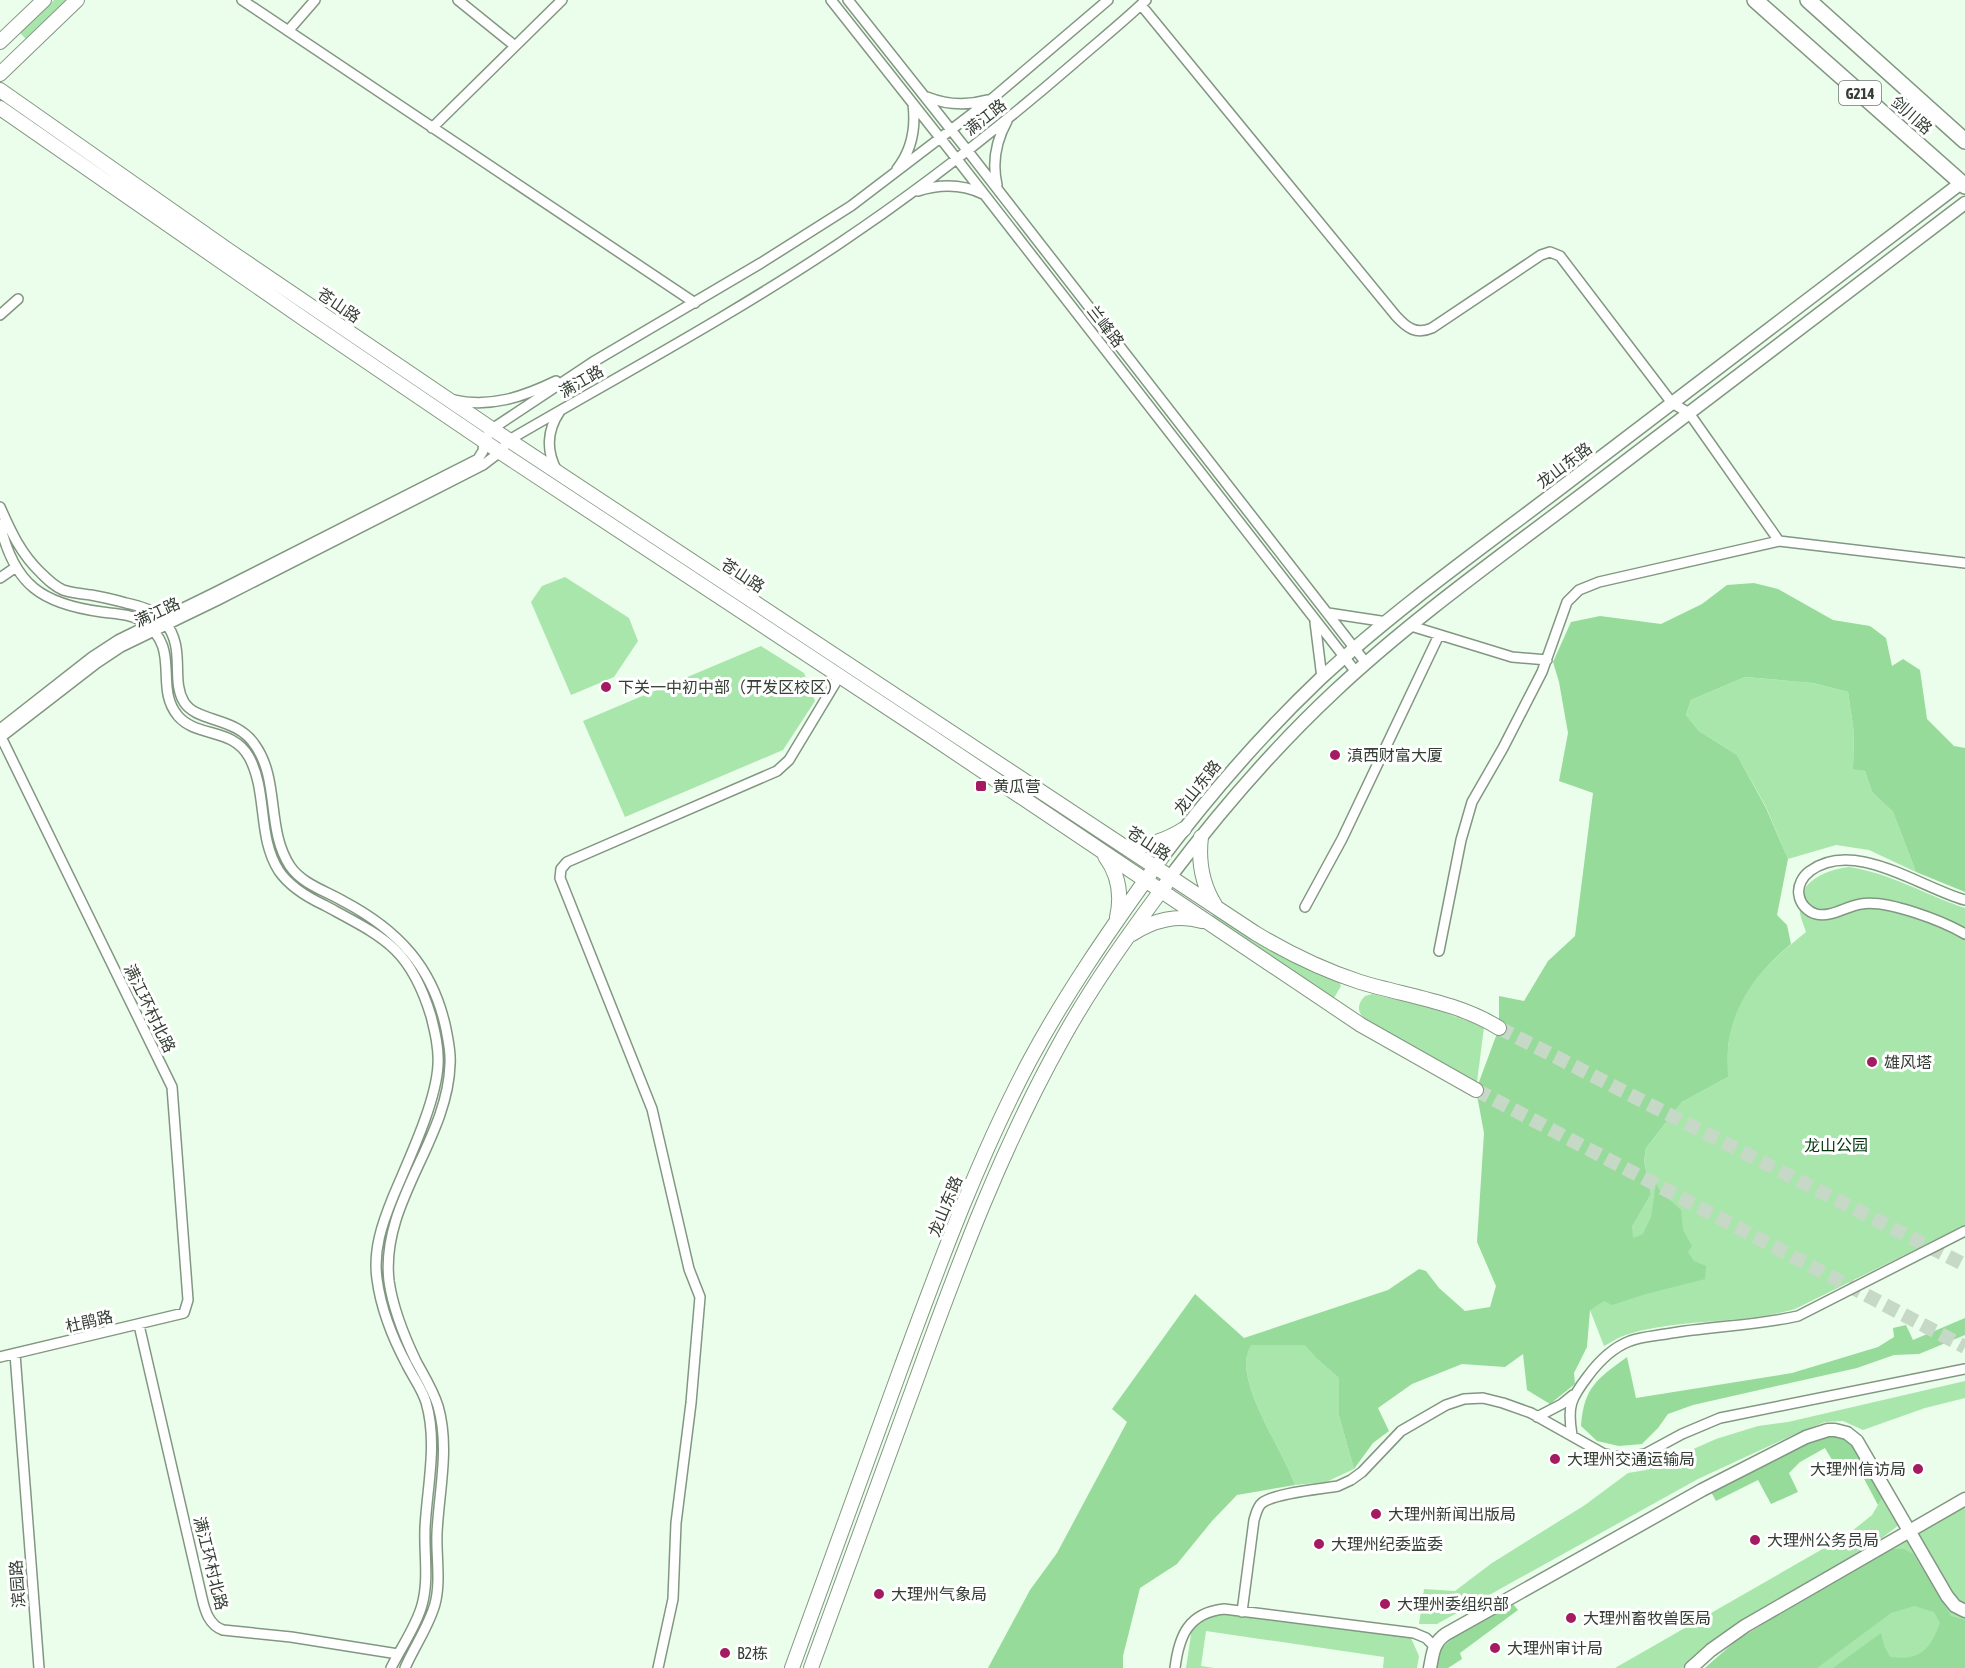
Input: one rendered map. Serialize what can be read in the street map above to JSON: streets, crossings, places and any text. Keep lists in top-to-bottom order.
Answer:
{
  "streets": {
    "highway": ["G214", "剑川路"],
    "main road": ["苍山路", "龙山东路"],
    "street": [
      "满江路",
      "兰峰路",
      "满江环村北路",
      "杜鹃路",
      "滨园路"
    ]
  },
  "crossings": [
    ["剑川路", "龙山东路"],
    ["满江路", "苍山路"],
    ["满江路", "兰峰路"],
    ["满江路", "满江环村北路"],
    ["苍山路", "龙山东路"],
    ["兰峰路", "龙山东路"],
    ["满江环村北路", "杜鹃路"],
    ["杜鹃路", "滨园路"]
  ],
  "parks": ["龙山公园"],
  "places": {
    "other": [
      "下关一中初中部（开发区校区）",
      "滇西财富大厦",
      "雄风塔",
      "大理州交通运输局",
      "大理州信访局",
      "大理州新闻出版局",
      "大理州公务员局",
      "大理州纪委监委",
      "大理州气象局",
      "大理州委组织部",
      "大理州畜牧兽医局",
      "大理州审计局",
      "B2栋"
    ],
    "transit": ["黄瓜营"]
  }
}
